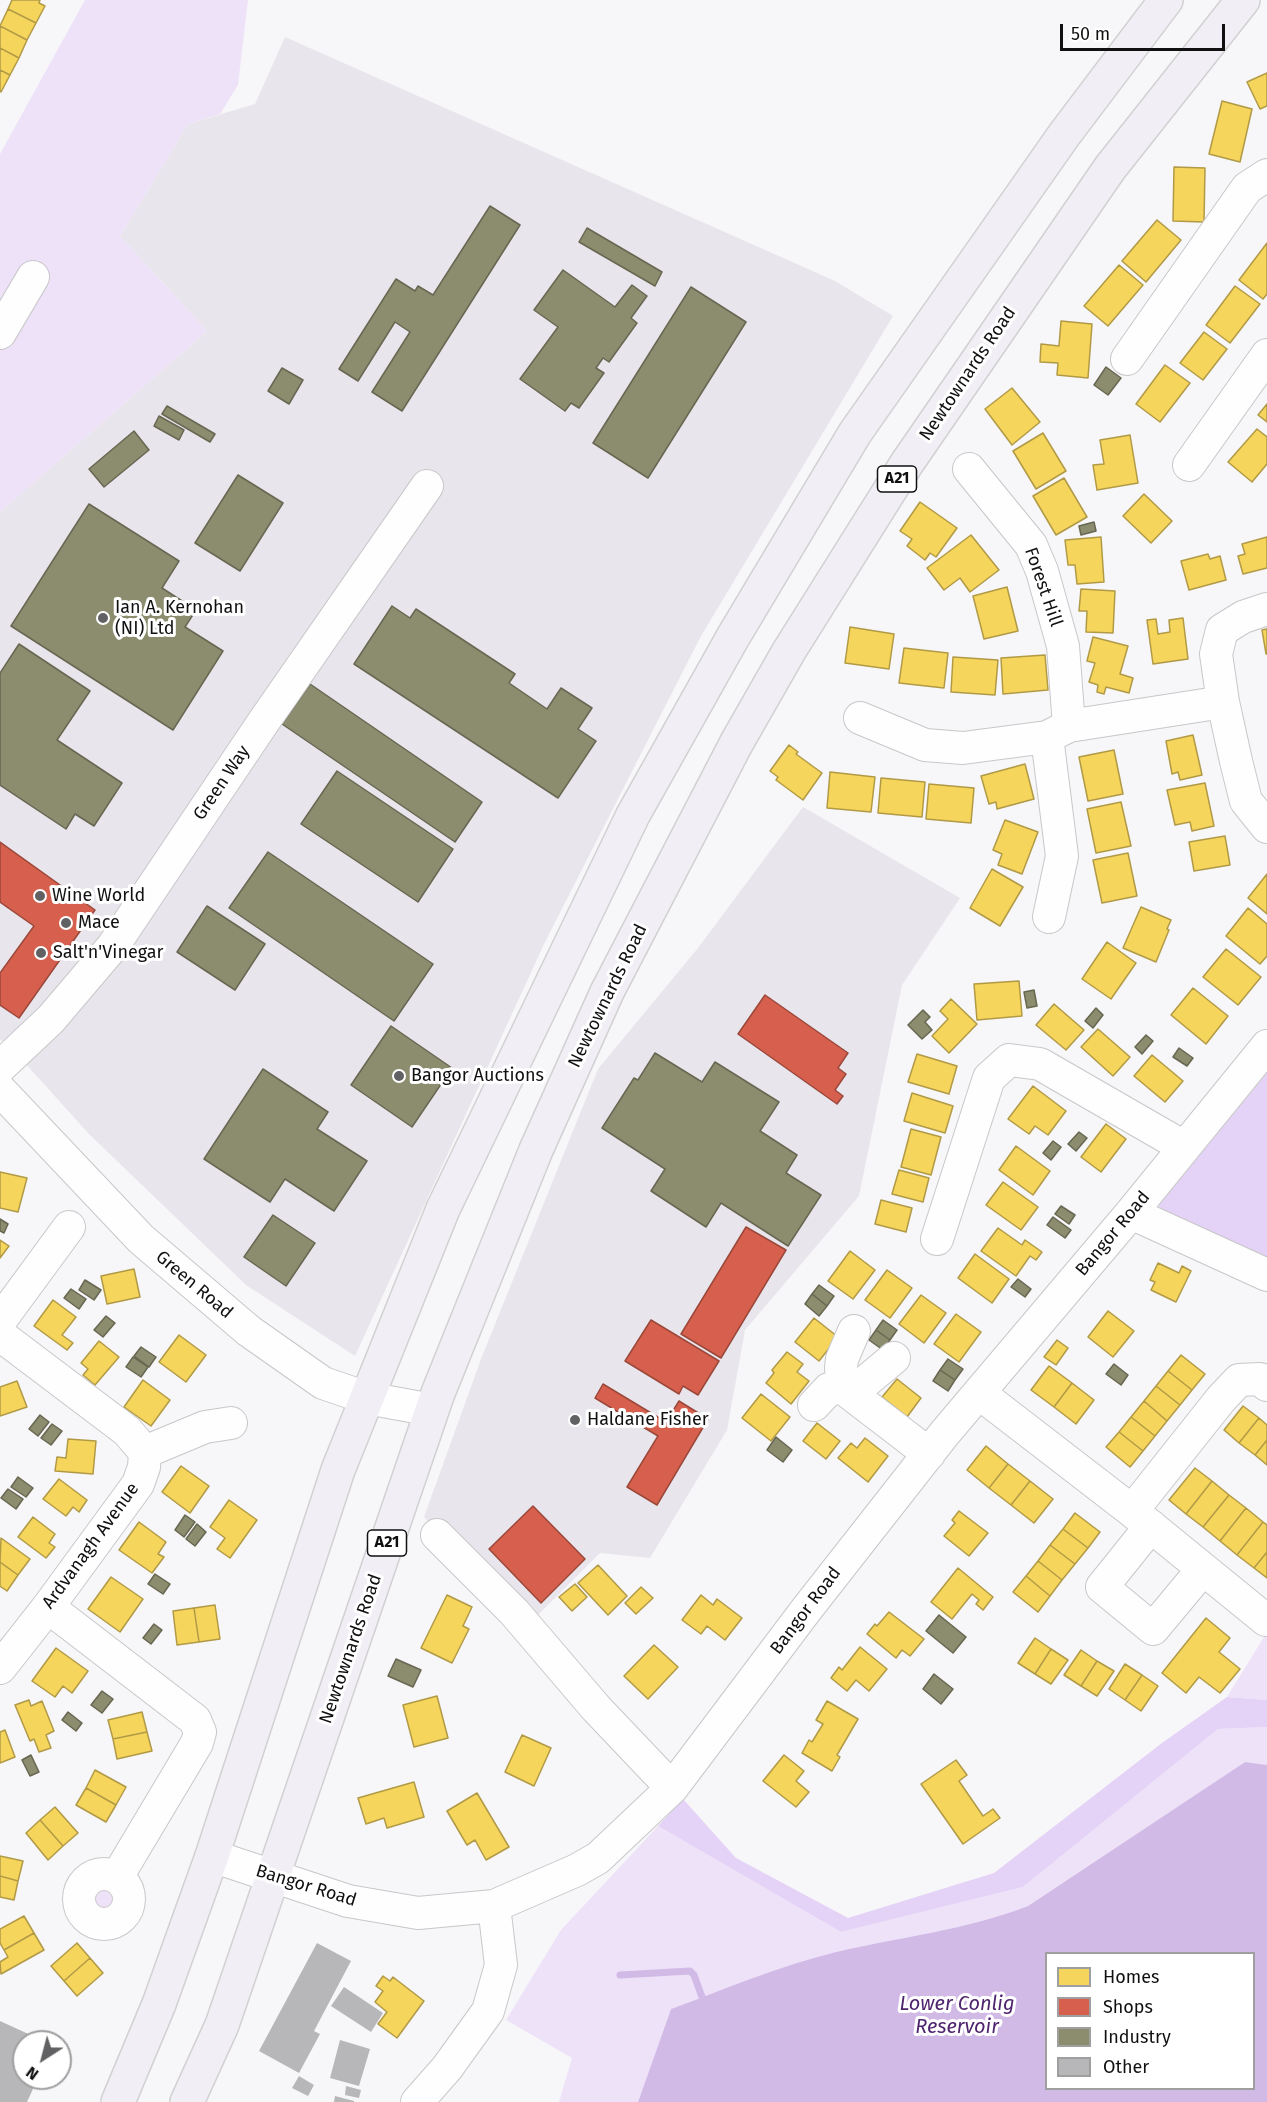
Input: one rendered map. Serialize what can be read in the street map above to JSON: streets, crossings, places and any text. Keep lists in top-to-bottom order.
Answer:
{
  "streets": {
    "highway": ["Newtownards Road", "A21"],
    "street": [
      "Forest Hill",
      "Green Way",
      "Bangor Road",
      "Green Road",
      "Ardvanagh Avenue"
    ]
  },
  "crossings": [
    ["Newtownards Road", "Bangor Road"],
    ["Newtownards Road", "Green Road"]
  ],
  "water": ["Lower Conlig Reservoir"],
  "places": [
    "Ian A. Kernohan (NI) Ltd",
    "Wine World",
    "Mace",
    "Salt'n'Vinegar",
    "Bangor Auctions",
    "Haldane Fisher"
  ],
  "legend": [
    "Homes",
    "Shops",
    "Industry",
    "Other"
  ],
  "scale_bar": "50 m",
  "north": "bottom left"
}
